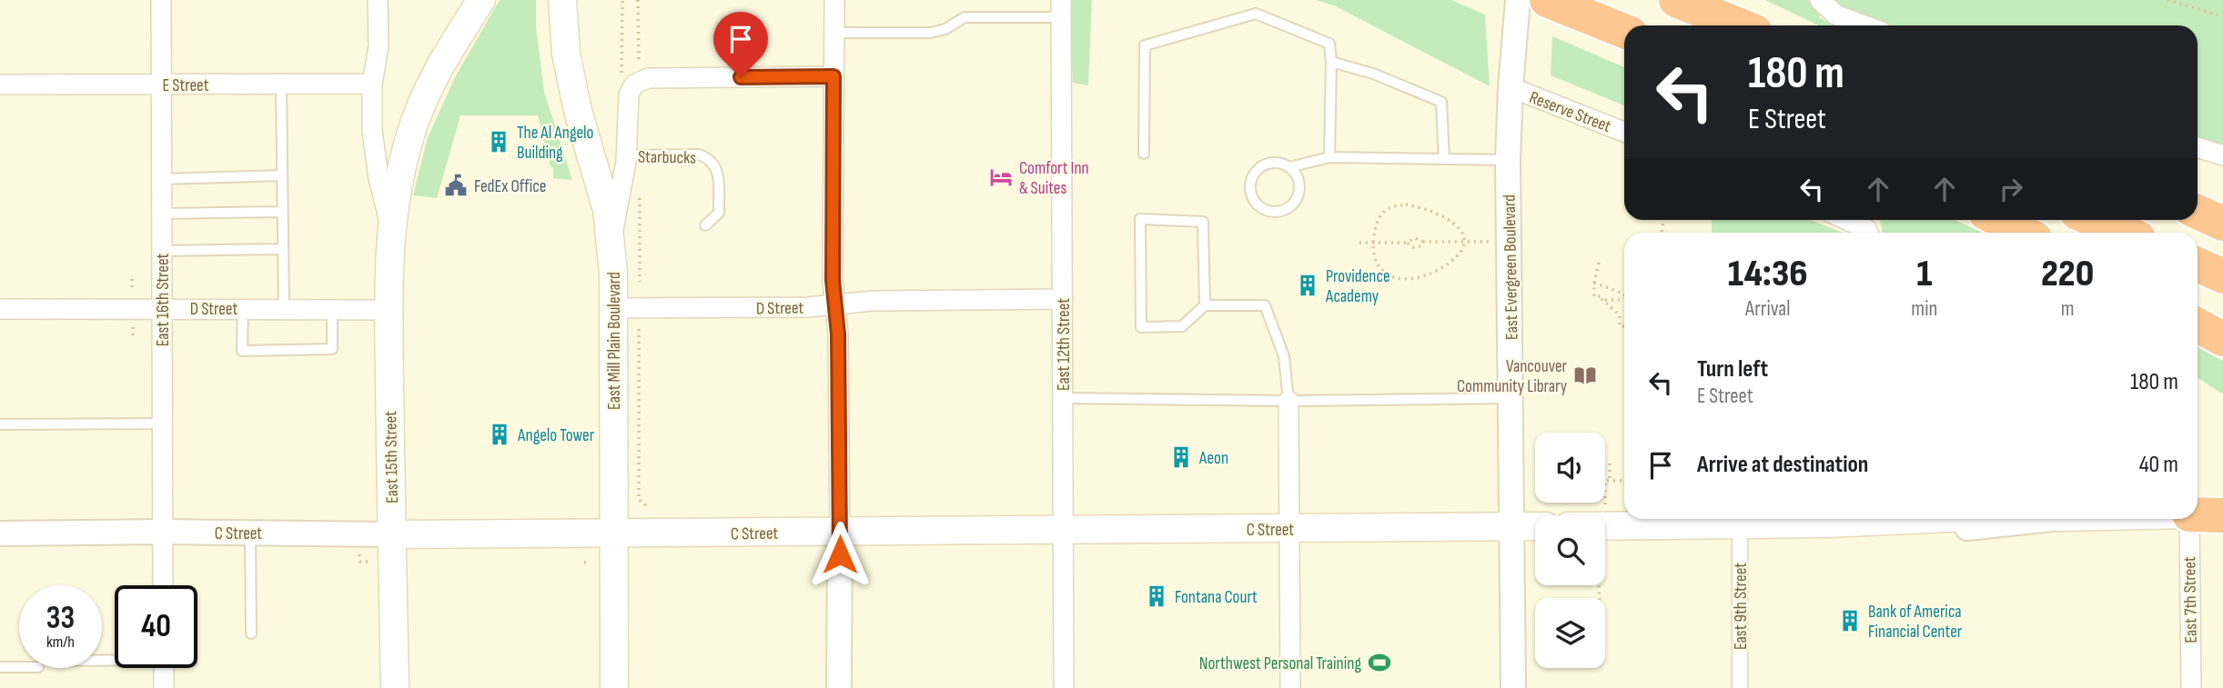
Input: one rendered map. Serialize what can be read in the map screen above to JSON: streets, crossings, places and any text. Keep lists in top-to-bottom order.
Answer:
{
  "streets": {
    "main road": ["East Mill Plain Boulevard", "East 15th Street", "C Street"],
    "street": [
      "E Street",
      "Reserve Street",
      "East Evergreen Boulevard",
      "East 16th Street",
      "D Street",
      "East 12th Street",
      "East 7th Street",
      "East 9th Street"
    ],
    "lane": ["Starbucks"]
  },
  "crossings": [
    ["E Street", "East 16th Street"],
    ["E Street", "East 15th Street"],
    ["Reserve Street", "East Evergreen Boulevard"],
    ["East Evergreen Boulevard", "C Street"],
    ["East 16th Street", "D Street"],
    ["East 16th Street", "C Street"],
    ["D Street", "East Mill Plain Boulevard"],
    ["D Street", "East 12th Street"],
    ["D Street", "East 15th Street"],
    ["East Mill Plain Boulevard", "C Street"],
    ["East 12th Street", "C Street"],
    ["East 15th Street", "C Street"]
  ],
  "places": {
    "building": [
      "The Al Angelo Building",
      "Providence Academy",
      "Angelo Tower",
      "Aeon",
      "Fontana Court",
      "Bank of America Financial Center"
    ],
    "hotel": ["Comfort Inn & Suites"],
    "public building": ["FedEx Office"],
    "library": ["Vancouver Community Library"],
    "sports": ["Northwest Personal Training"]
  },
  "page": {
    "turn": ["180 m", "E Street"],
    "eta": [
      "14:36",
      "Arrival",
      "1",
      "min",
      "220",
      "m"
    ],
    "list": [
      {
        "name": "Turn left",
        "note": "E Street",
        "value": "180 m"
      },
      {
        "name": "Arrive at destination",
        "value": "40 m"
      }
    ],
    "speed": "33 km/h",
    "limit": "40"
  }
}
